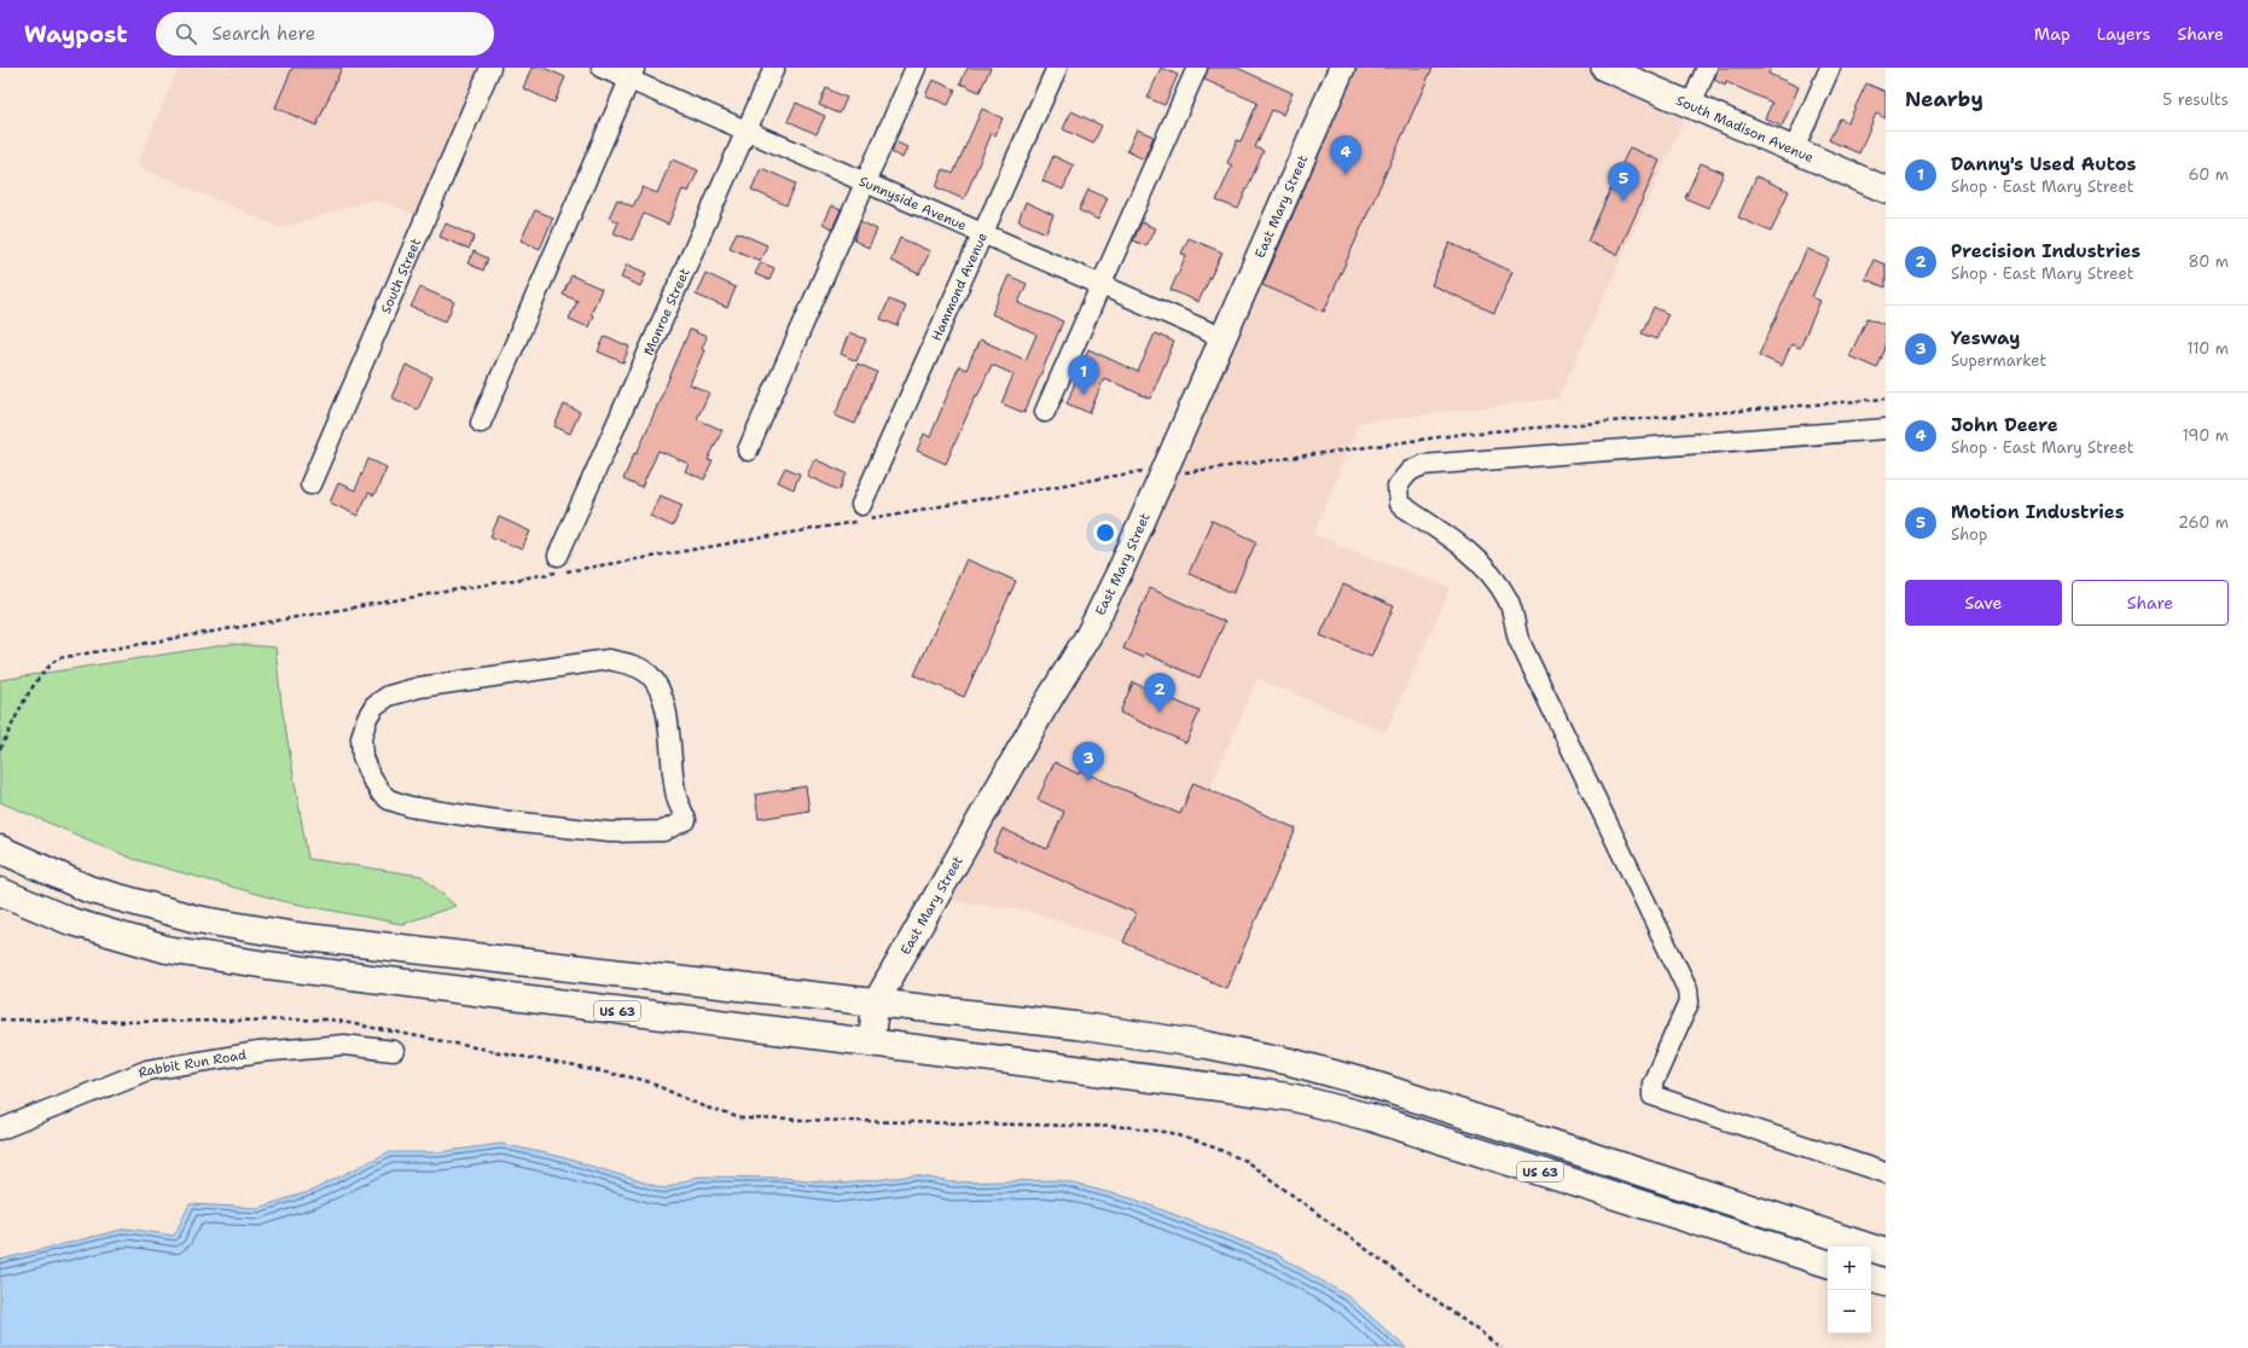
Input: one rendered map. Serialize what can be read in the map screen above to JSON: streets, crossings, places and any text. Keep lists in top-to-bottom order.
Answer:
{
  "streets": {
    "highway": ["US 63"],
    "main road": ["South Madison Avenue", "East Mary Street"],
    "street": [
      "Sunnyside Avenue",
      "South Street",
      "Hammond Avenue",
      "Monroe Street",
      "Rabbit Run Road"
    ]
  },
  "crossings": [
    ["Sunnyside Avenue", "East Mary Street"],
    ["Sunnyside Avenue", "Hammond Avenue"],
    ["Sunnyside Avenue", "Monroe Street"],
    ["East Mary Street", "US 63"]
  ],
  "page": {
    "header": "Waypost",
    "search": "Search here",
    "nav": ["Map", "Layers", "Share"],
    "heading": ["Nearby", "5 results"],
    "list": [
      {
        "mark": "1",
        "name": "Danny's Used Autos",
        "note": "Shop · East Mary Street",
        "value": "60 m"
      },
      {
        "mark": "2",
        "name": "Precision Industries",
        "note": "Shop · East Mary Street",
        "value": "80 m"
      },
      {
        "mark": "3",
        "name": "Yesway",
        "note": "Supermarket",
        "value": "110 m"
      },
      {
        "mark": "4",
        "name": "John Deere",
        "note": "Shop · East Mary Street",
        "value": "190 m"
      },
      {
        "mark": "5",
        "name": "Motion Industries",
        "note": "Shop",
        "value": "260 m"
      }
    ],
    "pins": [
      "4",
      "5",
      "1",
      "2",
      "3"
    ],
    "buttons": ["Save", "Share"],
    "map_buttons": ["+", "−"]
  }
}
